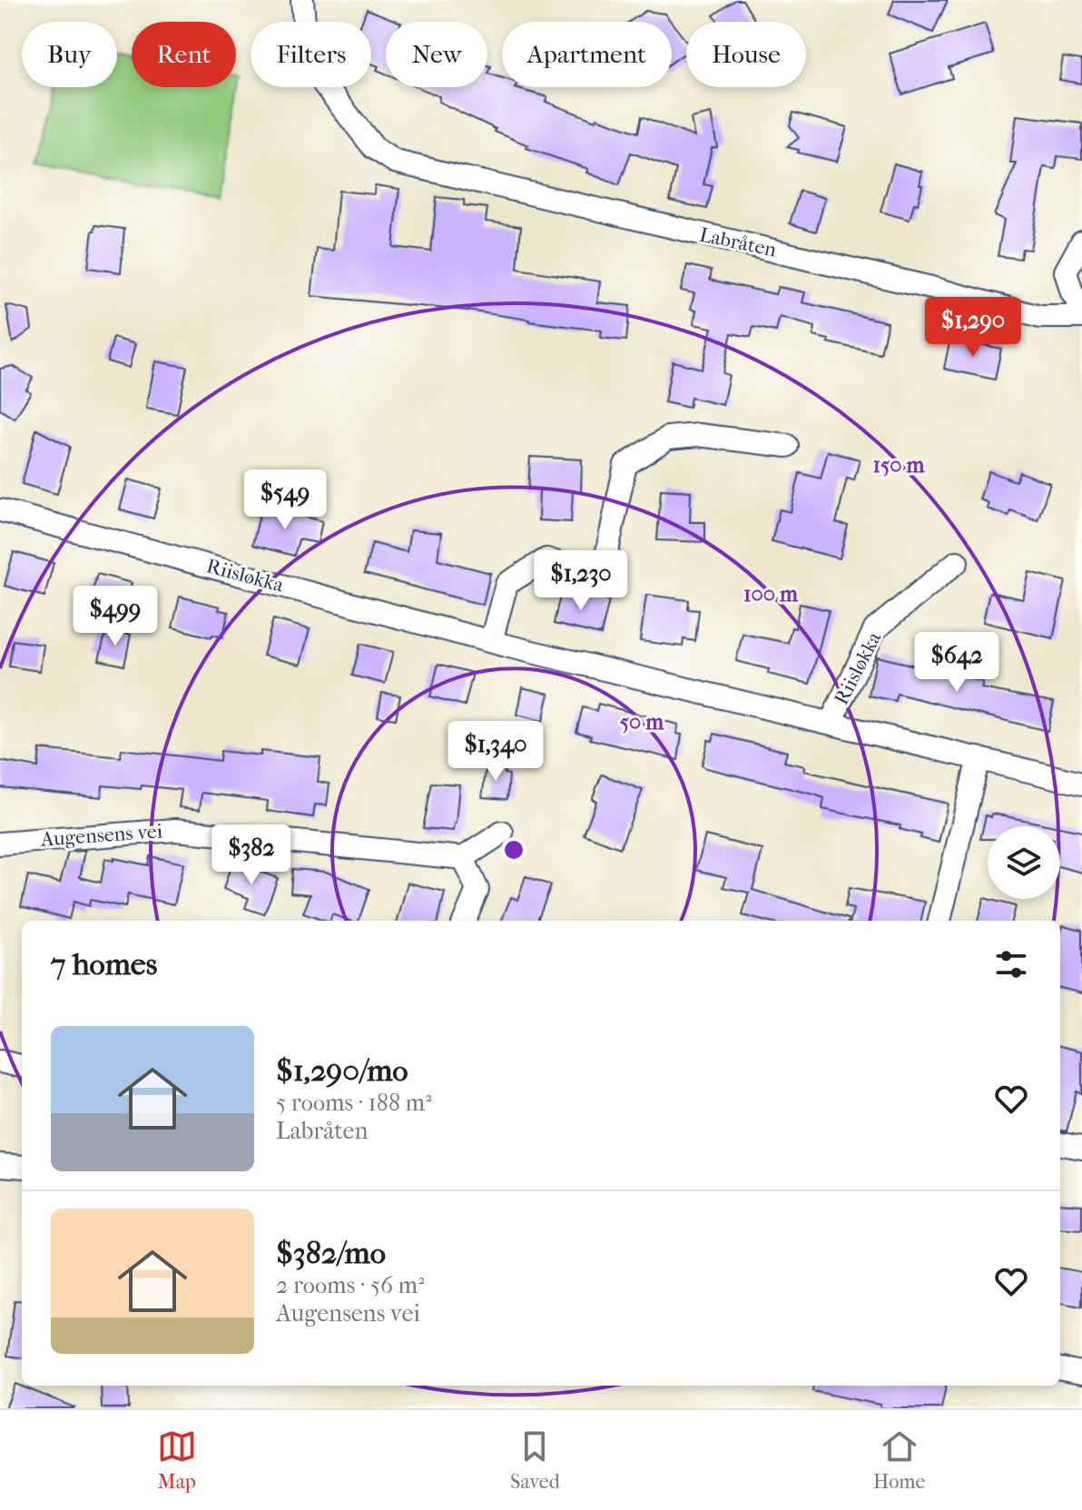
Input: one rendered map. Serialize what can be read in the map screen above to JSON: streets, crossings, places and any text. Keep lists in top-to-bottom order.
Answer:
{
  "streets": {
    "street": ["Labråten", "Riisløkka", "Augensens vei"]
  },
  "page": {
    "chip": [
      "Buy",
      "Rent",
      "Filters",
      "New",
      "Apartment",
      "House"
    ],
    "price": [
      "$1,290",
      "$549",
      "$1,230",
      "$499",
      "$642",
      "$1,340",
      "$382"
    ],
    "heading": "7 homes",
    "list": [
      {
        "name": "$1,290/mo",
        "note": "5 rooms · 188 m² · Labråten"
      },
      {
        "name": "$382/mo",
        "note": "2 rooms · 56 m² · Augensens vei"
      }
    ],
    "tabs": ["Map", "Saved", "Home"]
  },
  "rings": ["150 m", "100 m", "50 m"]
}
